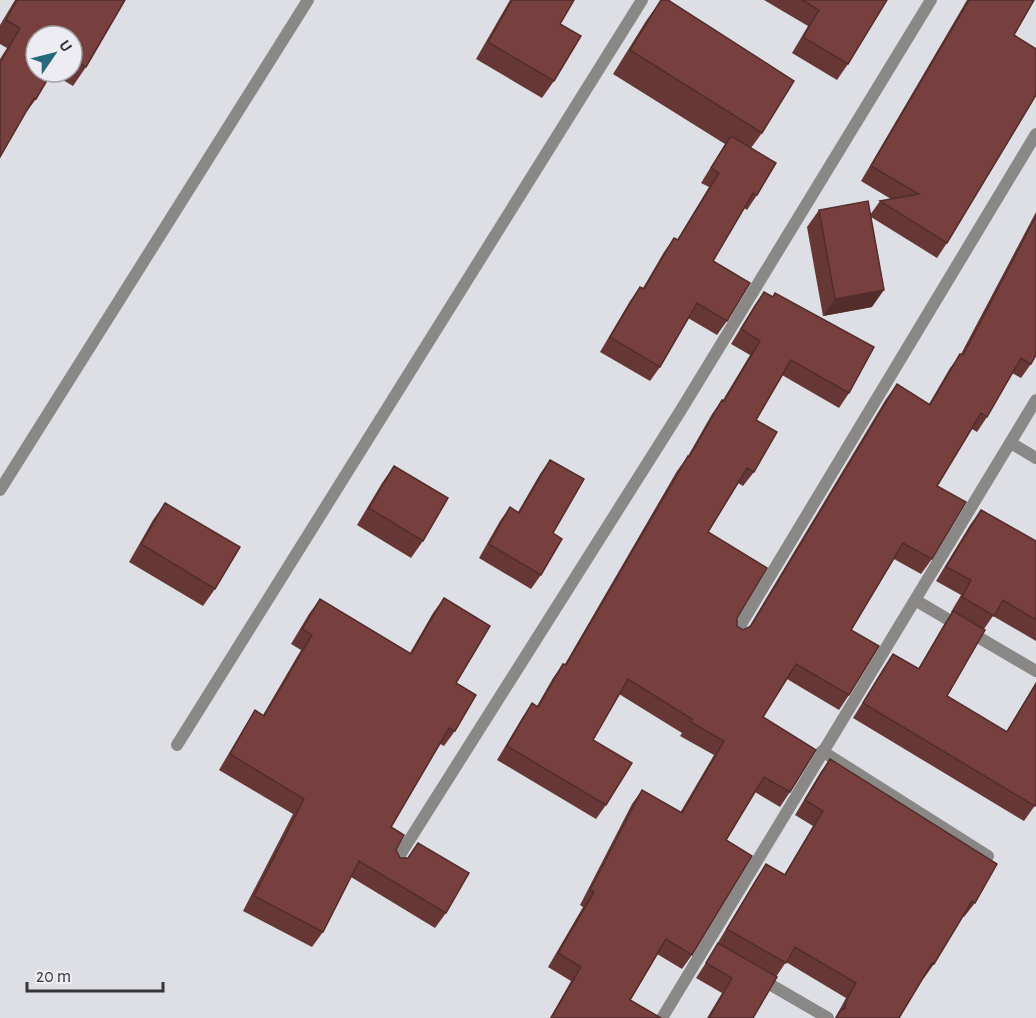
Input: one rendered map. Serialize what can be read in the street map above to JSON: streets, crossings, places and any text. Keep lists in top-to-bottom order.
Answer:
{
  "scale_bar": "20 m",
  "north": "top right"
}
